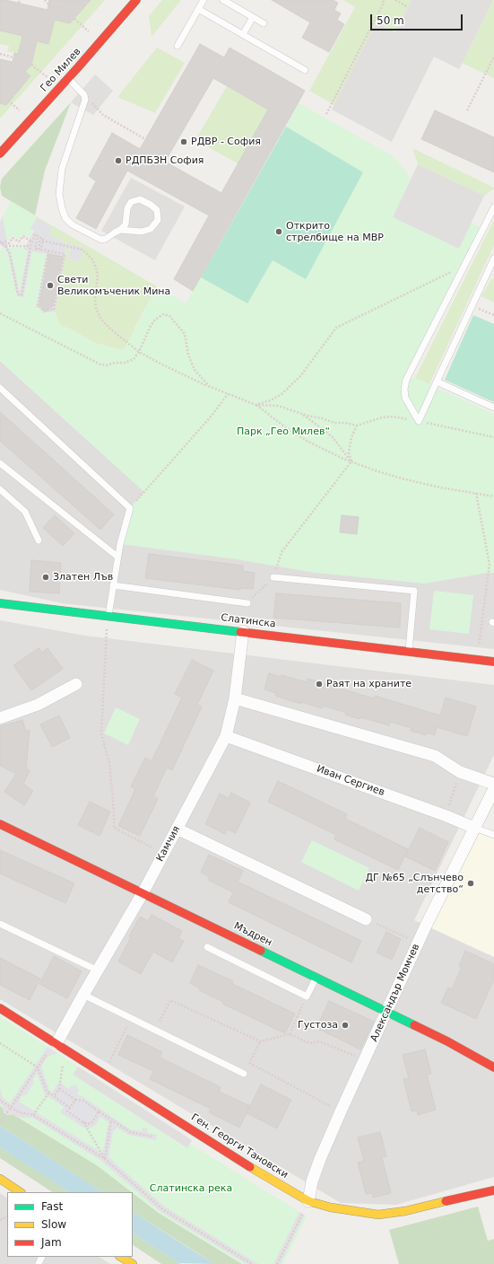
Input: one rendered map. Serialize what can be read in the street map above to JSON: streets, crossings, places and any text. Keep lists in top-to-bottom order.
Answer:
{
  "streets": {
    "street": [
      "Гео Милев",
      "Слатинска",
      "Иван Сергиев",
      "Камчия",
      "Мъдрен",
      "Александър Момчев",
      "Ген. Георги Тановски"
    ]
  },
  "crossings": [
    ["Слатинска", "Камчия"],
    ["Иван Сергиев", "Камчия"],
    ["Иван Сергиев", "Александър Момчев"],
    ["Камчия", "Мъдрен"],
    ["Камчия", "Ген. Георги Тановски"],
    ["Мъдрен", "Александър Момчев"],
    ["Александър Момчев", "Ген. Георги Тановски"]
  ],
  "parks": ["Парк „Гео Милев“", "Слатинска река"],
  "places": [
    "РДВР - София",
    "РДПБЗН София",
    "Открито стрелбище на МВР",
    "Свети Великомъченик Мина",
    "Златен Лъв",
    "Раят на храните",
    "ДГ №65 „Слънчево детство“",
    "Густоза"
  ],
  "legend": ["Fast", "Slow", "Jam"],
  "scale_bar": "50 m"
}
